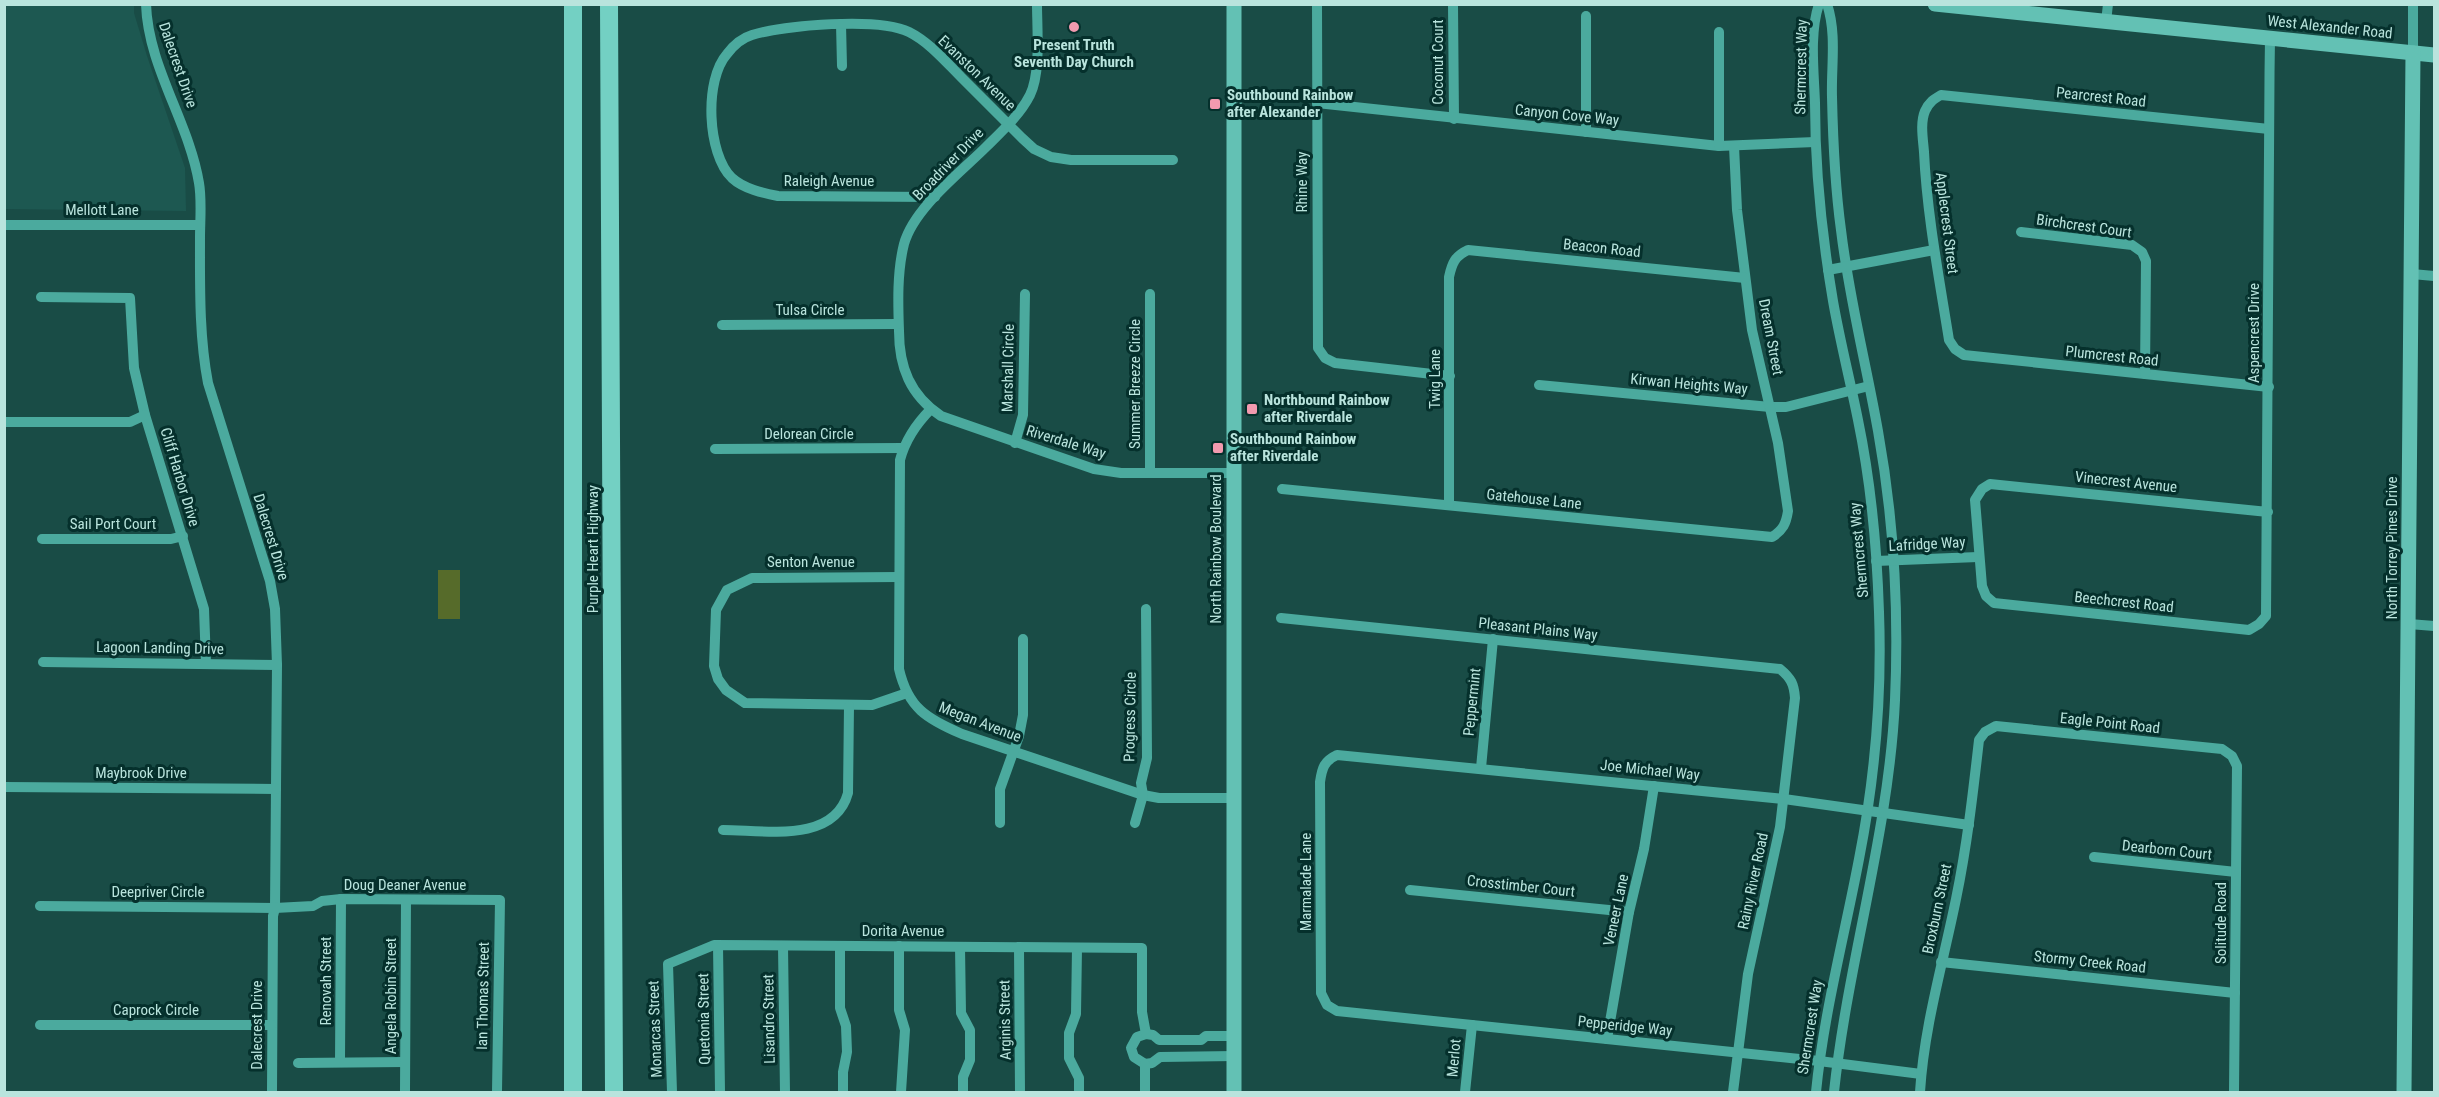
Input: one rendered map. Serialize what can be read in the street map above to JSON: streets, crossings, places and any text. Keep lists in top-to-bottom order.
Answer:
{
  "streets": {
    "highway": ["Purple Heart Highway"],
    "main road": ["West Alexander Road", "North Torrey Pines Drive", "North Rainbow Boulevard"],
    "street": [
      "Coconut Court",
      "Dalecrest Drive",
      "Shermcrest Way",
      "Evanston Avenue",
      "Pearcrest Road",
      "Canyon Cove Way",
      "Broadriver Drive",
      "Raleigh Avenue",
      "Rhine Way",
      "Mellott Lane",
      "Applecrest Street",
      "Birchcrest Court",
      "Beacon Road",
      "Tulsa Circle",
      "Aspencrest Drive",
      "Dream Street",
      "Plumcrest Road",
      "Marshall Circle",
      "Twig Lane",
      "Summer Breeze Circle",
      "Kirwan Heights Way",
      "Delorean Circle",
      "Riverdale Way",
      "Cliff Harbor Drive",
      "Vinecrest Avenue",
      "Gatehouse Lane",
      "Sail Port Court",
      "Lafridge Way",
      "Senton Avenue",
      "Beechcrest Road",
      "Pleasant Plains Way",
      "Lagoon Landing Drive",
      "Peppermint",
      "Progress Circle",
      "Megan Avenue",
      "Eagle Point Road",
      "Joe Michael Way",
      "Maybrook Drive",
      "Dearborn Court",
      "Rainy River Road",
      "Marmalade Lane",
      "Doug Deaner Avenue",
      "Crosstimber Court",
      "Deepriver Circle",
      "Broxburn Street",
      "Veneer Lane",
      "Solitude Road",
      "Dorita Avenue",
      "Stormy Creek Road",
      "Renovah Street",
      "Angela Robin Street",
      "Ian Thomas Street",
      "Caprock Circle",
      "Quetonia Street",
      "Lisandro Street",
      "Arginis Street",
      "Pepperidge Way",
      "Monarcas Street",
      "Merlot"
    ]
  },
  "crossings": [
    ["West Alexander Road", "Aspencrest Drive"],
    ["West Alexander Road", "North Torrey Pines Drive"],
    ["Coconut Court", "Canyon Cove Way"],
    ["Dalecrest Drive", "Mellott Lane"],
    ["Dalecrest Drive", "Lagoon Landing Drive"],
    ["Dalecrest Drive", "Maybrook Drive"],
    ["Dalecrest Drive", "Doug Deaner Avenue"],
    ["Dalecrest Drive", "Deepriver Circle"],
    ["Dalecrest Drive", "Caprock Circle"],
    ["Shermcrest Way", "Canyon Cove Way"],
    ["Shermcrest Way", "Kirwan Heights Way"],
    ["Shermcrest Way", "Lafridge Way"],
    ["Shermcrest Way", "Joe Michael Way"],
    ["Shermcrest Way", "Pepperidge Way"],
    ["Evanston Avenue", "Broadriver Drive"],
    ["Evanston Avenue", "Raleigh Avenue"],
    ["Pearcrest Road", "Applecrest Street"],
    ["Pearcrest Road", "Aspencrest Drive"],
    ["Canyon Cove Way", "Rhine Way"],
    ["Canyon Cove Way", "Dream Street"],
    ["Broadriver Drive", "Raleigh Avenue"],
    ["Broadriver Drive", "Tulsa Circle"],
    ["Broadriver Drive", "Riverdale Way"],
    ["Rhine Way", "Twig Lane"],
    ["Applecrest Street", "Plumcrest Road"],
    ["Birchcrest Court", "Plumcrest Road"],
    ["Beacon Road", "Dream Street"],
    ["Beacon Road", "Twig Lane"],
    ["Aspencrest Drive", "Plumcrest Road"],
    ["Aspencrest Drive", "Vinecrest Avenue"],
    ["Aspencrest Drive", "Beechcrest Road"],
    ["Dream Street", "Kirwan Heights Way"],
    ["Dream Street", "Gatehouse Lane"],
    ["Marshall Circle", "Riverdale Way"],
    ["Twig Lane", "Gatehouse Lane"],
    ["Summer Breeze Circle", "Riverdale Way"],
    ["Riverdale Way", "North Rainbow Boulevard"],
    ["Cliff Harbor Drive", "Sail Port Court"],
    ["Cliff Harbor Drive", "Lagoon Landing Drive"],
    ["Vinecrest Avenue", "Lafridge Way"],
    ["Vinecrest Avenue", "Beechcrest Road"],
    ["Lafridge Way", "Beechcrest Road"],
    ["North Rainbow Boulevard", "Megan Avenue"],
    ["Pleasant Plains Way", "Peppermint"],
    ["Pleasant Plains Way", "Rainy River Road"],
    ["Peppermint", "Joe Michael Way"],
    ["Progress Circle", "Megan Avenue"],
    ["Eagle Point Road", "Broxburn Street"],
    ["Eagle Point Road", "Solitude Road"],
    ["Joe Michael Way", "Rainy River Road"],
    ["Joe Michael Way", "Marmalade Lane"],
    ["Joe Michael Way", "Broxburn Street"],
    ["Joe Michael Way", "Veneer Lane"],
    ["Dearborn Court", "Solitude Road"],
    ["Rainy River Road", "Pepperidge Way"],
    ["Marmalade Lane", "Pepperidge Way"],
    ["Doug Deaner Avenue", "Deepriver Circle"],
    ["Doug Deaner Avenue", "Renovah Street"],
    ["Doug Deaner Avenue", "Angela Robin Street"],
    ["Doug Deaner Avenue", "Ian Thomas Street"],
    ["Crosstimber Court", "Veneer Lane"],
    ["Broxburn Street", "Stormy Creek Road"],
    ["Broxburn Street", "Pepperidge Way"],
    ["Veneer Lane", "Pepperidge Way"],
    ["Solitude Road", "Stormy Creek Road"],
    ["Dorita Avenue", "Quetonia Street"],
    ["Dorita Avenue", "Lisandro Street"],
    ["Dorita Avenue", "Arginis Street"],
    ["Dorita Avenue", "Monarcas Street"],
    ["Pepperidge Way", "Merlot"]
  ],
  "places": {
    "other": ["Present Truth Seventh Day Church"],
    "transit": ["Southbound Rainbow after Alexander", "Northbound Rainbow after Riverdale", "Southbound Rainbow after Riverdale"]
  }
}
